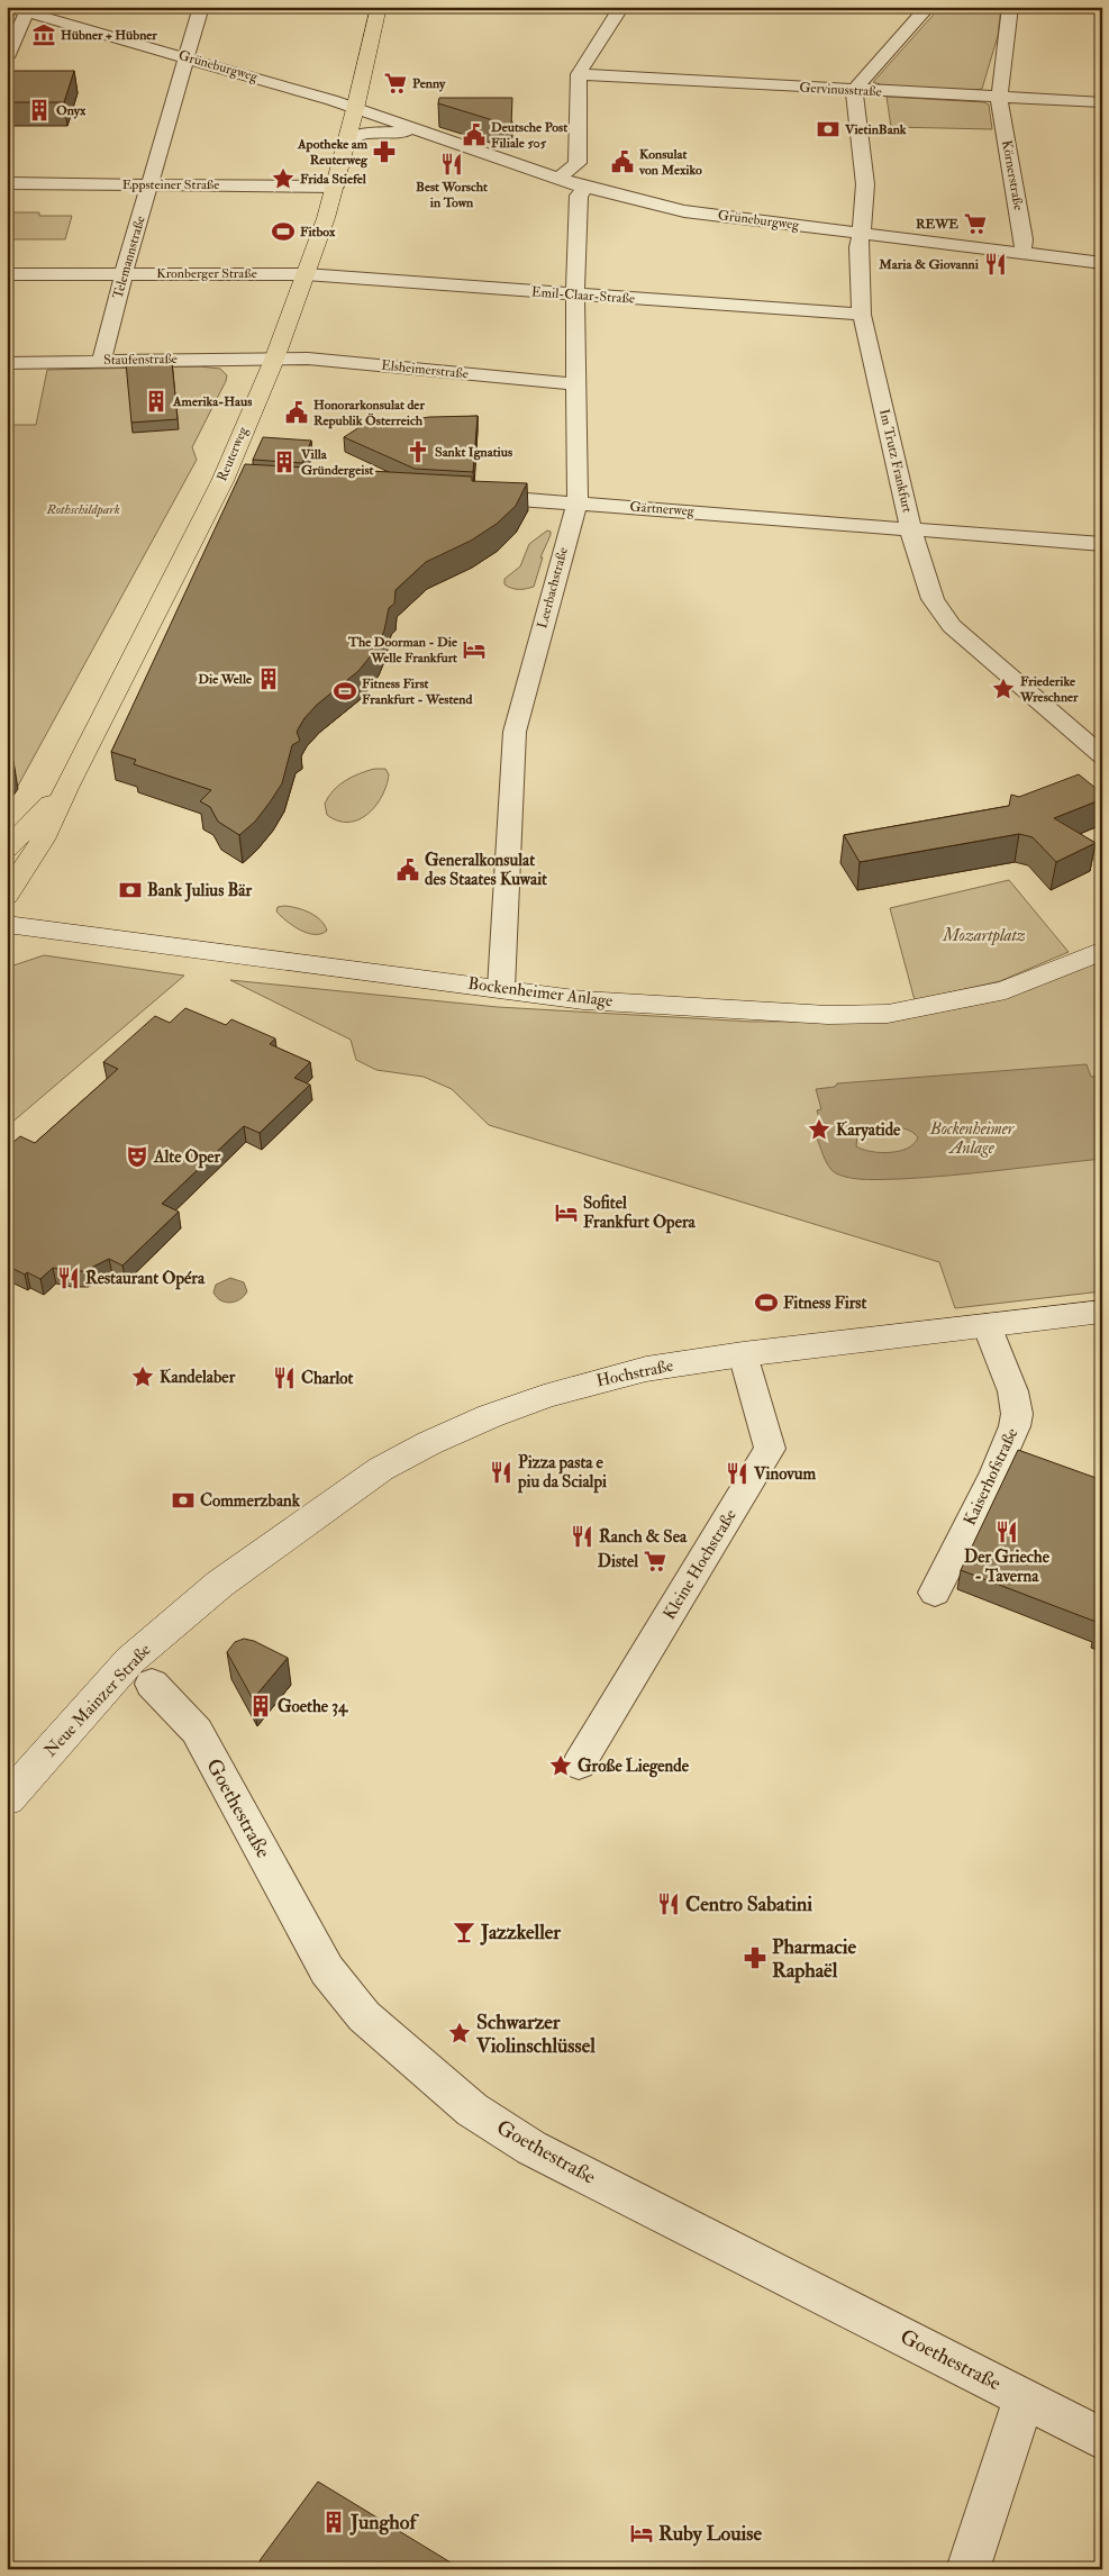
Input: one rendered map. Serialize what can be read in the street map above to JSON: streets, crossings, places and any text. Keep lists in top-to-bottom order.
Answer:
{
  "streets": {
    "main road": [
      "Reuterweg",
      "Bockenheimer Anlage",
      "Hochstraße",
      "Neue Mainzer Straße"
    ],
    "street": [
      "Grüneburgweg",
      "Gervinusstraße",
      "Körnerstraße",
      "Eppsteiner Straße",
      "Telemannstraße",
      "Kronberger Straße",
      "Emil-Claar-Straße",
      "Staufenstraße",
      "Elsheimerstraße",
      "Im Trutz Frankfurt",
      "Gärtnerweg",
      "Leerbachstraße",
      "Kaiserhofstraße",
      "Kleine Hochstraße",
      "Goethestraße"
    ]
  },
  "crossings": [
    ["Grüneburgweg", "Körnerstraße"],
    ["Grüneburgweg", "Telemannstraße"],
    ["Grüneburgweg", "Reuterweg"],
    ["Grüneburgweg", "Im Trutz Frankfurt"],
    ["Grüneburgweg", "Leerbachstraße"],
    ["Gervinusstraße", "Körnerstraße"],
    ["Gervinusstraße", "Im Trutz Frankfurt"],
    ["Eppsteiner Straße", "Telemannstraße"],
    ["Eppsteiner Straße", "Reuterweg"],
    ["Telemannstraße", "Kronberger Straße"],
    ["Telemannstraße", "Staufenstraße"],
    ["Kronberger Straße", "Emil-Claar-Straße"],
    ["Kronberger Straße", "Reuterweg"],
    ["Emil-Claar-Straße", "Reuterweg"],
    ["Emil-Claar-Straße", "Im Trutz Frankfurt"],
    ["Emil-Claar-Straße", "Leerbachstraße"],
    ["Staufenstraße", "Elsheimerstraße"],
    ["Staufenstraße", "Reuterweg"],
    ["Elsheimerstraße", "Reuterweg"],
    ["Elsheimerstraße", "Leerbachstraße"],
    ["Im Trutz Frankfurt", "Gärtnerweg"],
    ["Gärtnerweg", "Leerbachstraße"],
    ["Leerbachstraße", "Bockenheimer Anlage"],
    ["Hochstraße", "Kaiserhofstraße"],
    ["Hochstraße", "Kleine Hochstraße"],
    ["Hochstraße", "Neue Mainzer Straße"]
  ],
  "parks": ["Rothschildpark", "Mozartplatz", "Bockenheimer Anlage"],
  "places": {
    "museum": ["Hübner + Hübner"],
    "supermarket": ["Penny", "REWE", "Distel"],
    "building": [
      "Onyx",
      "Amerika-Haus",
      "Villa Gründergeist",
      "Die Welle",
      "Goethe 34",
      "Junghof"
    ],
    "bank": ["VietinBank", "Bank Julius Bär", "Commerzbank"],
    "public building": [
      "Deutsche Post Filiale 505",
      "Konsulat von Mexiko",
      "Honorarkonsulat der Republik Österreich",
      "Generalkonsulat des Staates Kuwait"
    ],
    "pharmacy": ["Apotheke am Reuterweg", "Pharmacie Raphaël"],
    "restaurant": [
      "Best Worscht in Town",
      "Maria & Giovanni",
      "Restaurant Opéra",
      "Charlot",
      "Pizza pasta e piu da Scialpi",
      "Vinovum",
      "Der Grieche - Taverna",
      "Ranch & Sea",
      "Centro Sabatini"
    ],
    "place": [
      "Frida Stiefel",
      "Friederike Wreschner",
      "Karyatide",
      "Kandelaber",
      "Große Liegende",
      "Schwarzer Violinschlüssel"
    ],
    "sports": ["Fitbox", "Fitness First Frankfurt - Westend", "Fitness First"],
    "church": ["Sankt Ignatius"],
    "hotel": ["The Doorman - Die Welle Frankfurt", "Sofitel Frankfurt Opera", "Ruby Louise"],
    "theatre": ["Alte Oper"],
    "bar": ["Jazzkeller"]
  }
}
